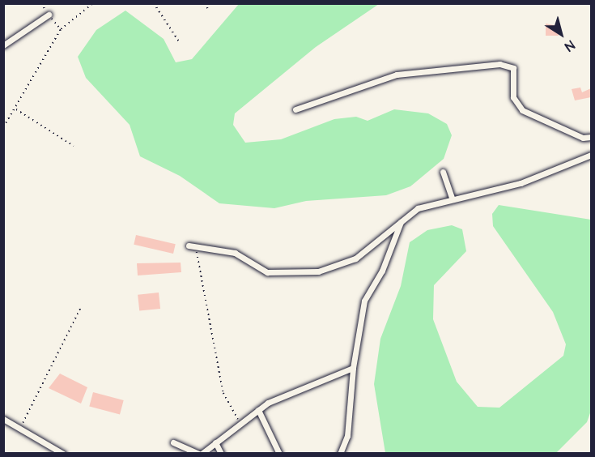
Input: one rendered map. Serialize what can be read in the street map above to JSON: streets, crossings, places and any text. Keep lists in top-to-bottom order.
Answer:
{
  "north": "bottom right"
}
